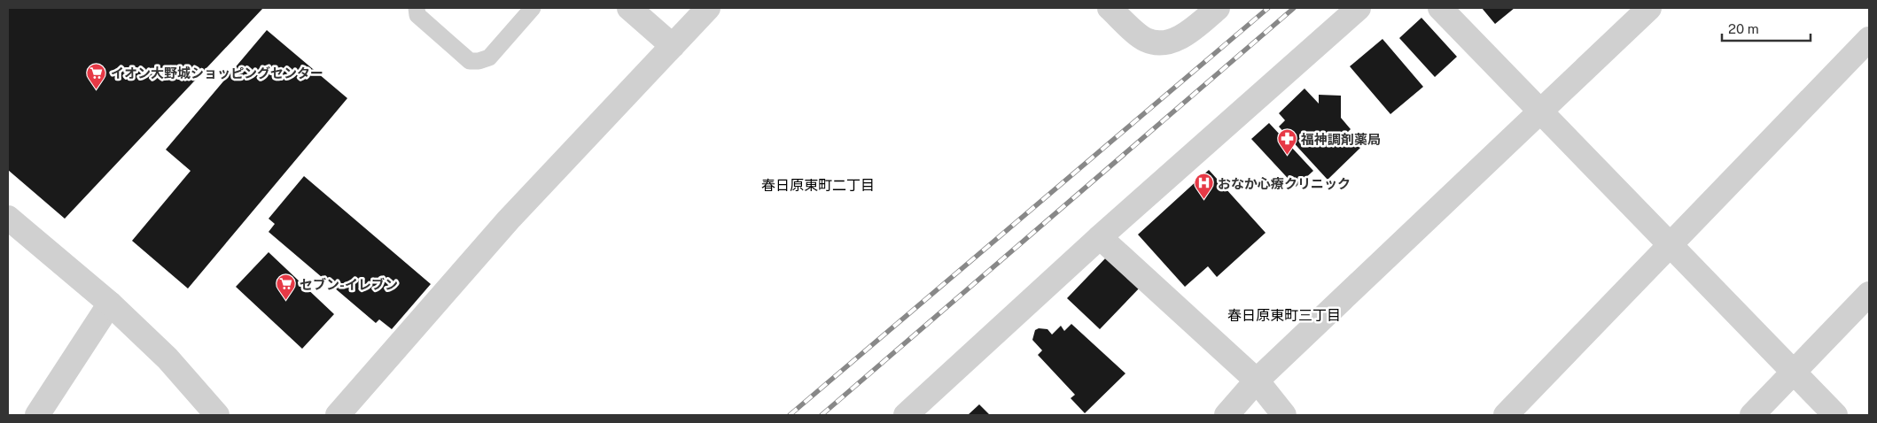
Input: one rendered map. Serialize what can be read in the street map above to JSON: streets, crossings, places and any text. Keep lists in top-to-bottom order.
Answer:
{
  "districts": ["春日原東町二丁目", "春日原東町三丁目"],
  "places": {
    "supermarket": ["イオン大野城ショッピングセンター", "セブン-イレブン"],
    "pharmacy": ["福神調剤薬局"],
    "hospital": ["おなか心療クリニック"]
  },
  "scale_bar": "20 m"
}
